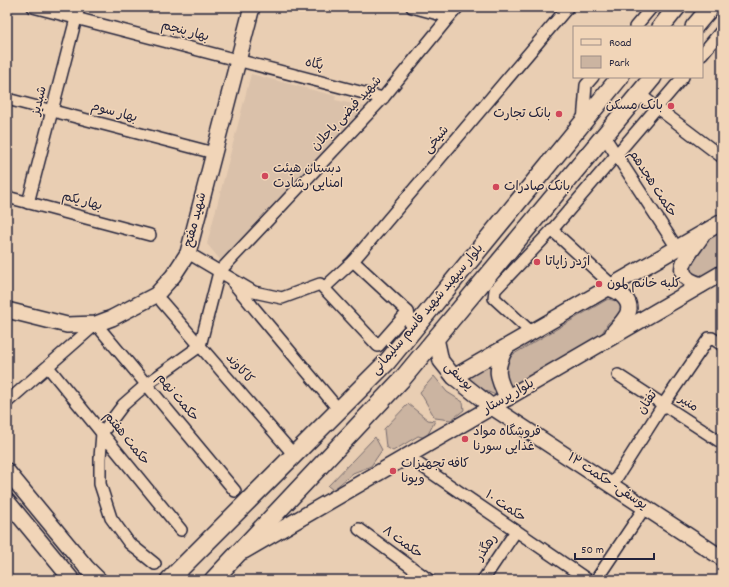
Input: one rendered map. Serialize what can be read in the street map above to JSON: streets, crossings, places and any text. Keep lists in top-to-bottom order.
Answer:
{
  "streets": {
    "main road": ["بلوار سپهبد شهید قاسم سلیمانی"],
    "street": [
      "بهار پنجم",
      "پگاه",
      "شبدیز",
      "بهار سوم",
      "شهید فیضی باجلان",
      "شیخی",
      "حکمت هجدهم",
      "بهار یکم",
      "شهید مفتح",
      "کاکاوند",
      "یوسفی",
      "بلوار پرستار",
      "حکمت نهم",
      "تفتان",
      "منیر",
      "حکمت هفتم",
      "یوسفی- حکمت ۱۲",
      "حکمت ۱۰",
      "حکمت ۸",
      "رهگذر"
    ]
  },
  "crossings": [
    ["بهار پنجم", "پگاه"],
    ["بهار پنجم", "شبدیز"],
    ["بهار پنجم", "شهید مفتح"],
    ["پگاه", "شهید فیضی باجلان"],
    ["پگاه", "شهید مفتح"],
    ["شبدیز", "بهار سوم"],
    ["شبدیز", "بهار یکم"],
    ["بهار سوم", "شهید مفتح"],
    ["حکمت هجدهم", "بلوار سپهبد شهید قاسم سلیمانی"],
    ["شهید مفتح", "حکمت نهم"],
    ["بلوار سپهبد شهید قاسم سلیمانی", "کاکاوند"],
    ["بلوار سپهبد شهید قاسم سلیمانی", "یوسفی"],
    ["بلوار سپهبد شهید قاسم سلیمانی", "بلوار پرستار"],
    ["یوسفی", "بلوار پرستار"],
    ["یوسفی", "یوسفی- حکمت ۱۲"],
    ["بلوار پرستار", "یوسفی- حکمت ۱۲"],
    ["بلوار پرستار", "حکمت ۱۰"],
    ["تفتان", "منیر"],
    ["تفتان", "یوسفی- حکمت ۱۲"],
    ["حکمت ۱۰", "رهگذر"]
  ],
  "places": [
    "بانک مسکن",
    "بانک تجارت",
    "دبستان هیئت امنایی رشادت",
    "بانک صادرات",
    "اژدر زاپاتا",
    "کلبه خانم لمون",
    "فروشگاه مواد غذایی سورنا",
    "کافه تجهیزات ویونا"
  ],
  "legend": ["Road", "Park"],
  "scale_bar": "50 m"
}
